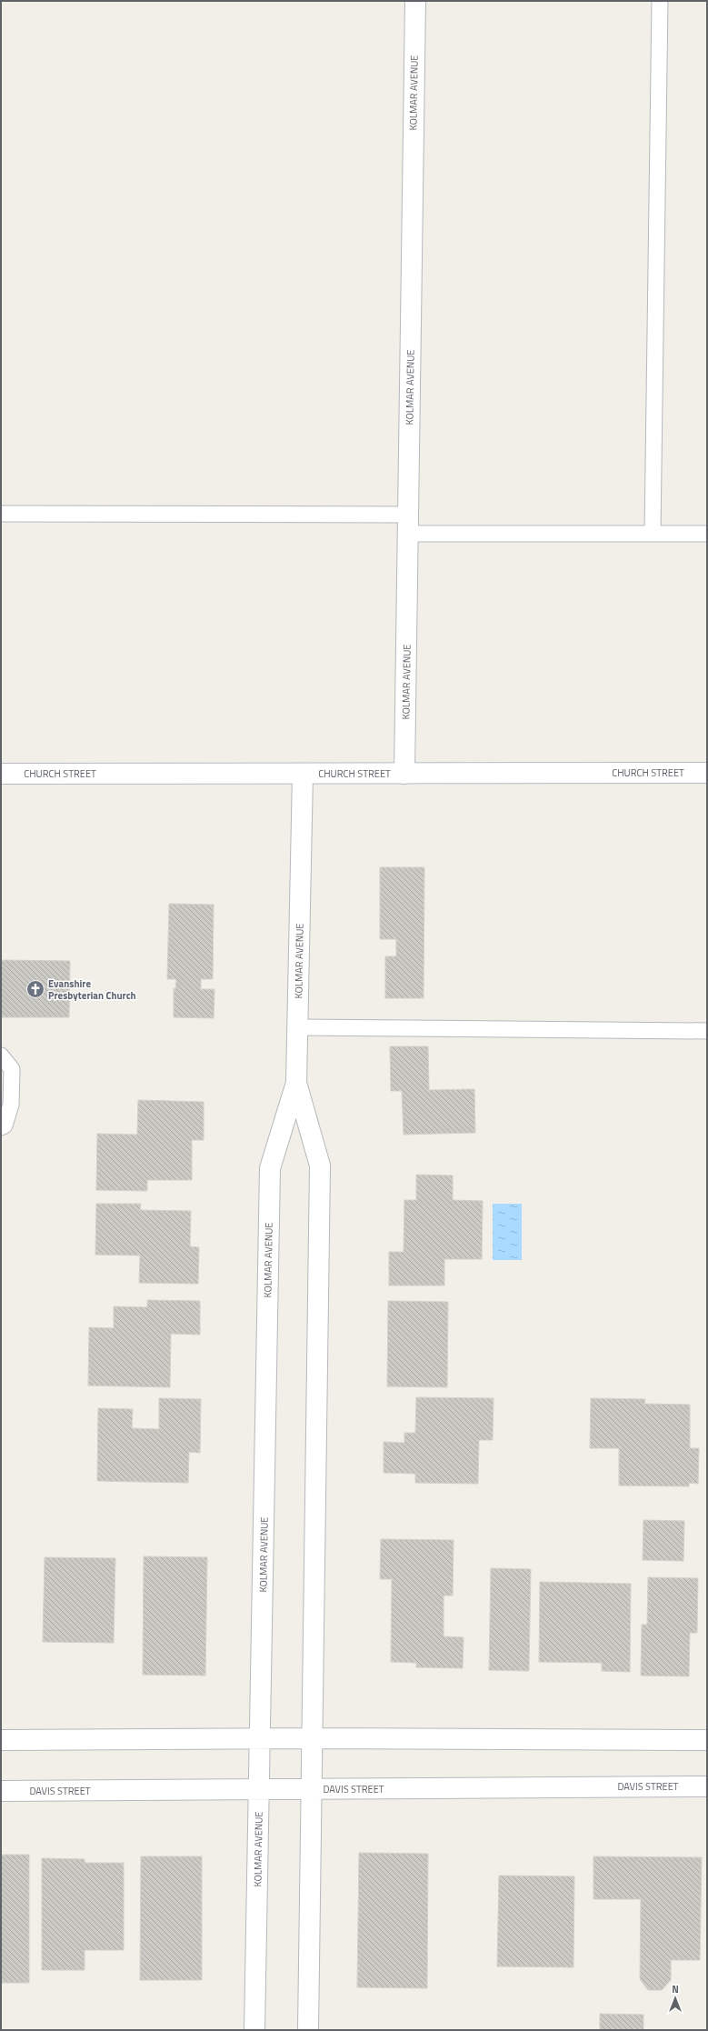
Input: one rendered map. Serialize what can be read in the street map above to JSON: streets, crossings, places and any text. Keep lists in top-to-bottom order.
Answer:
{
  "streets": {
    "street": ["KOLMAR AVENUE", "CHURCH STREET", "DAVIS STREET"]
  },
  "crossings": [
    ["KOLMAR AVENUE", "CHURCH STREET"],
    ["KOLMAR AVENUE", "DAVIS STREET"]
  ],
  "places": {
    "church": ["Evanshire Presbyterian Church"]
  },
  "north": "top"
}
